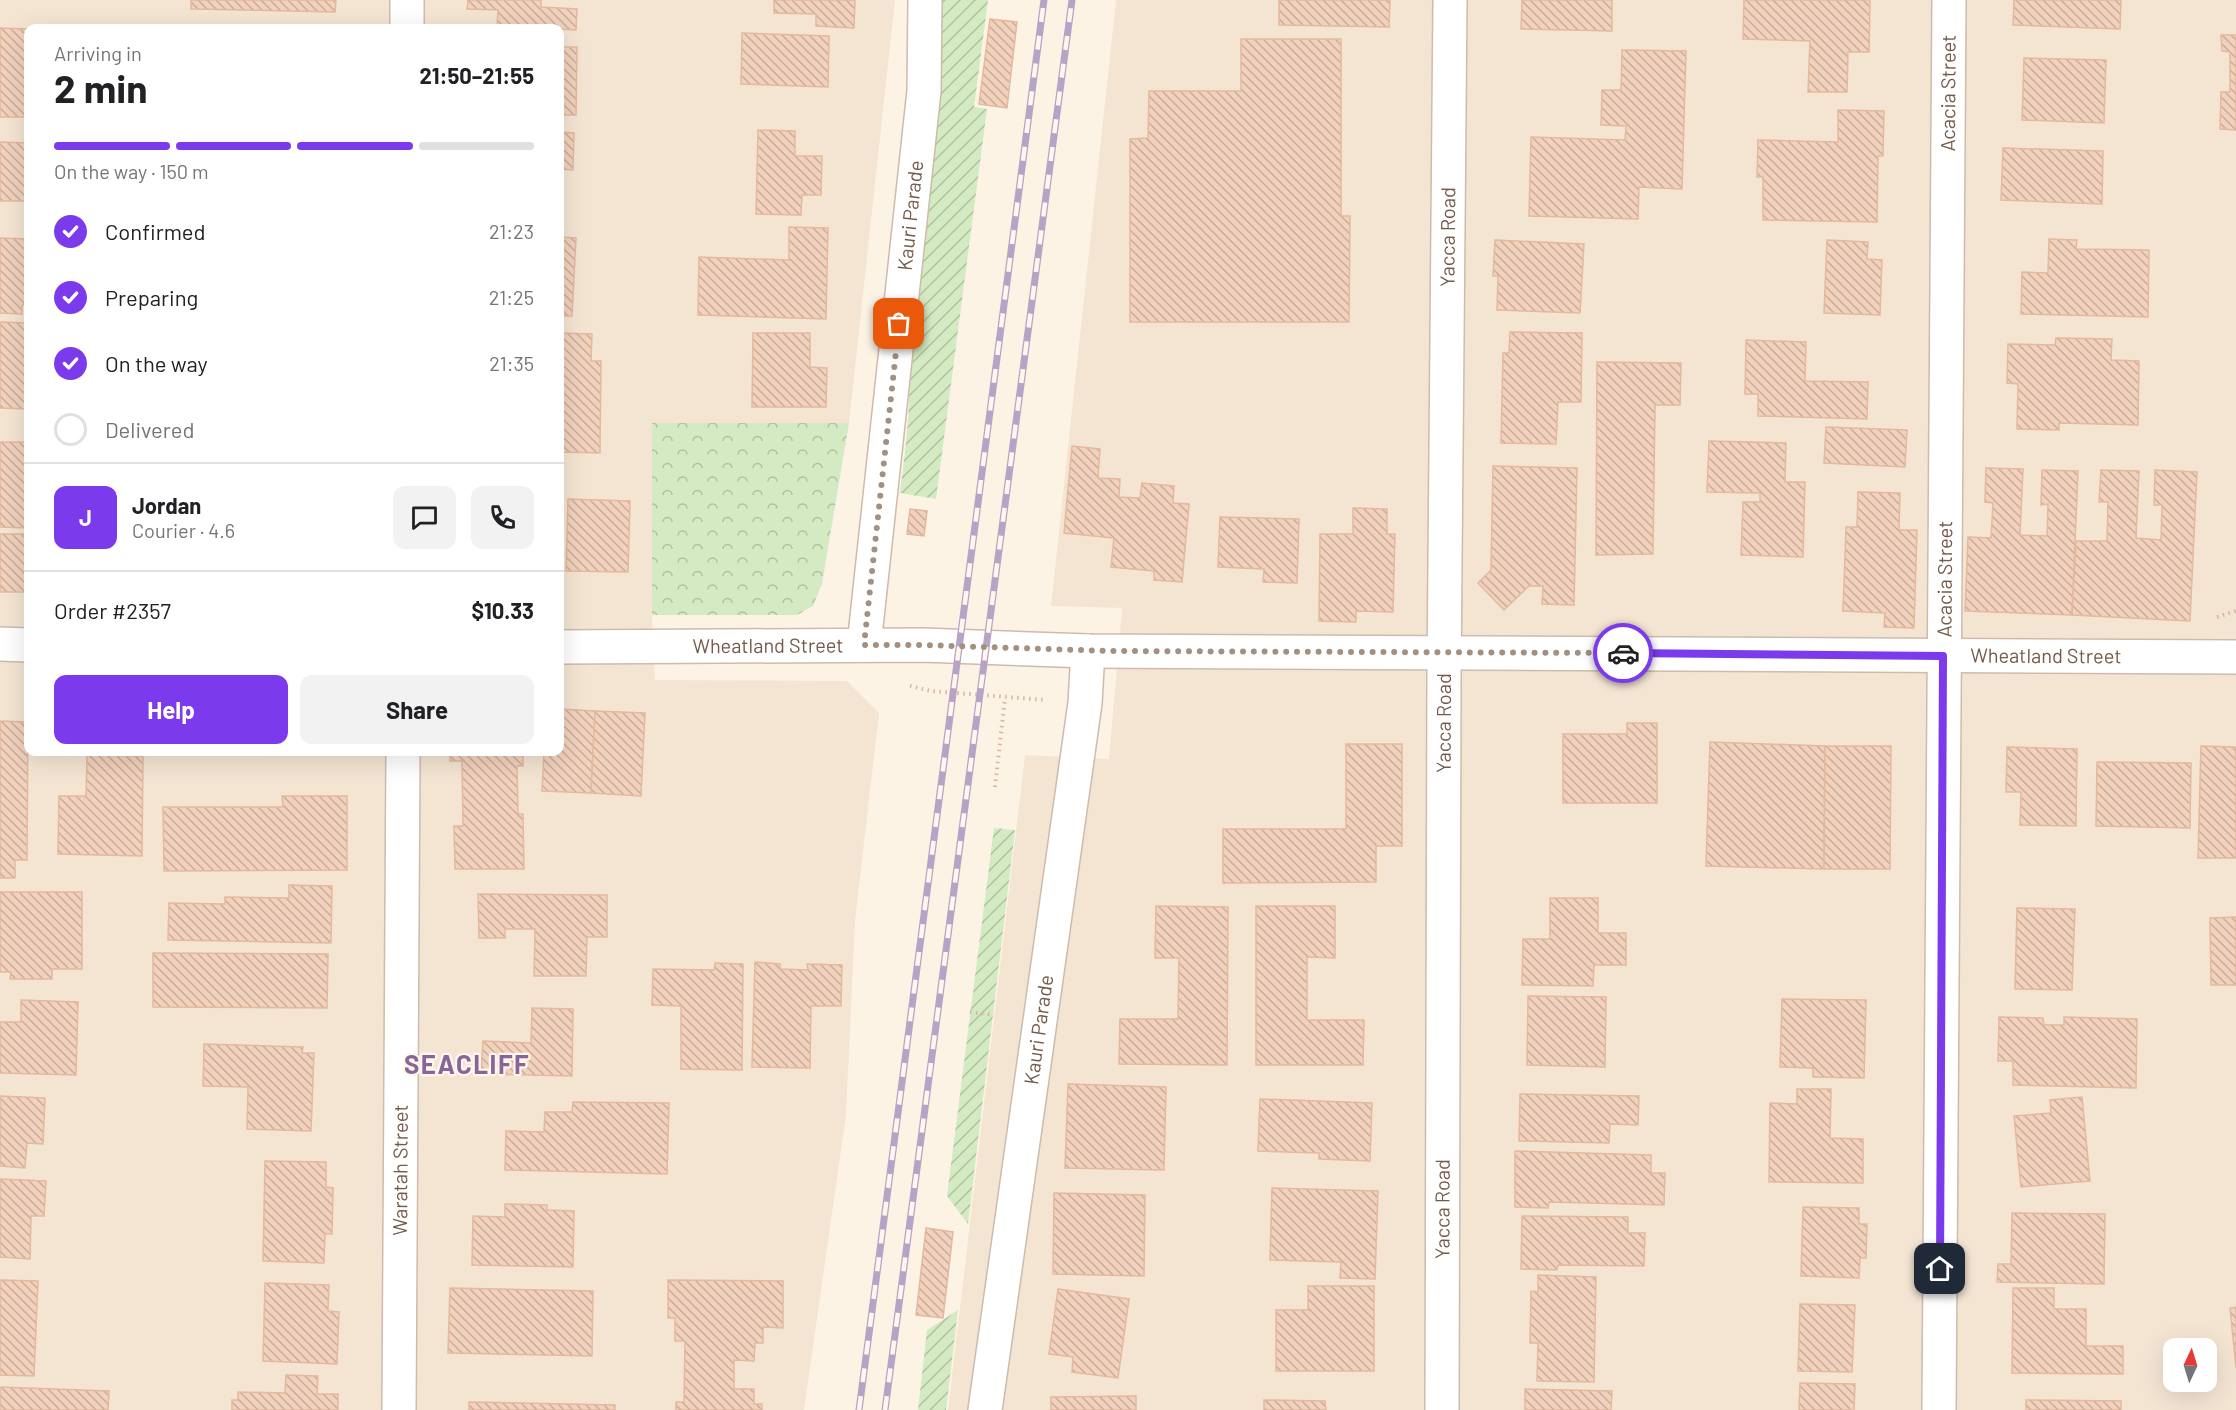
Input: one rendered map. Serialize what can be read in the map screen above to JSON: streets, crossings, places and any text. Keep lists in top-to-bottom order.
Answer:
{
  "streets": {
    "street": [
      "Acacia Street",
      "Kauri Parade",
      "Yacca Road",
      "Wheatland Street",
      "Waratah Street"
    ]
  },
  "crossings": [
    ["Acacia Street", "Wheatland Street"],
    ["Kauri Parade", "Wheatland Street"],
    ["Yacca Road", "Wheatland Street"]
  ],
  "districts": ["SEACLIFF"],
  "north": "top",
  "page": {
    "heading": ["2 min", "Arriving in", "21:50–21:55"],
    "panel": [
      "Jordan",
      "Courier · 4.6",
      "Order #2357",
      "$10.33"
    ],
    "bar": "On the way · 150 m",
    "list": [
      ["Confirmed", "21:23"],
      ["Preparing", "21:25"],
      ["On the way", "21:35"],
      "Delivered"
    ],
    "round": "J",
    "buttons": ["Help", "Share"]
  }
}
